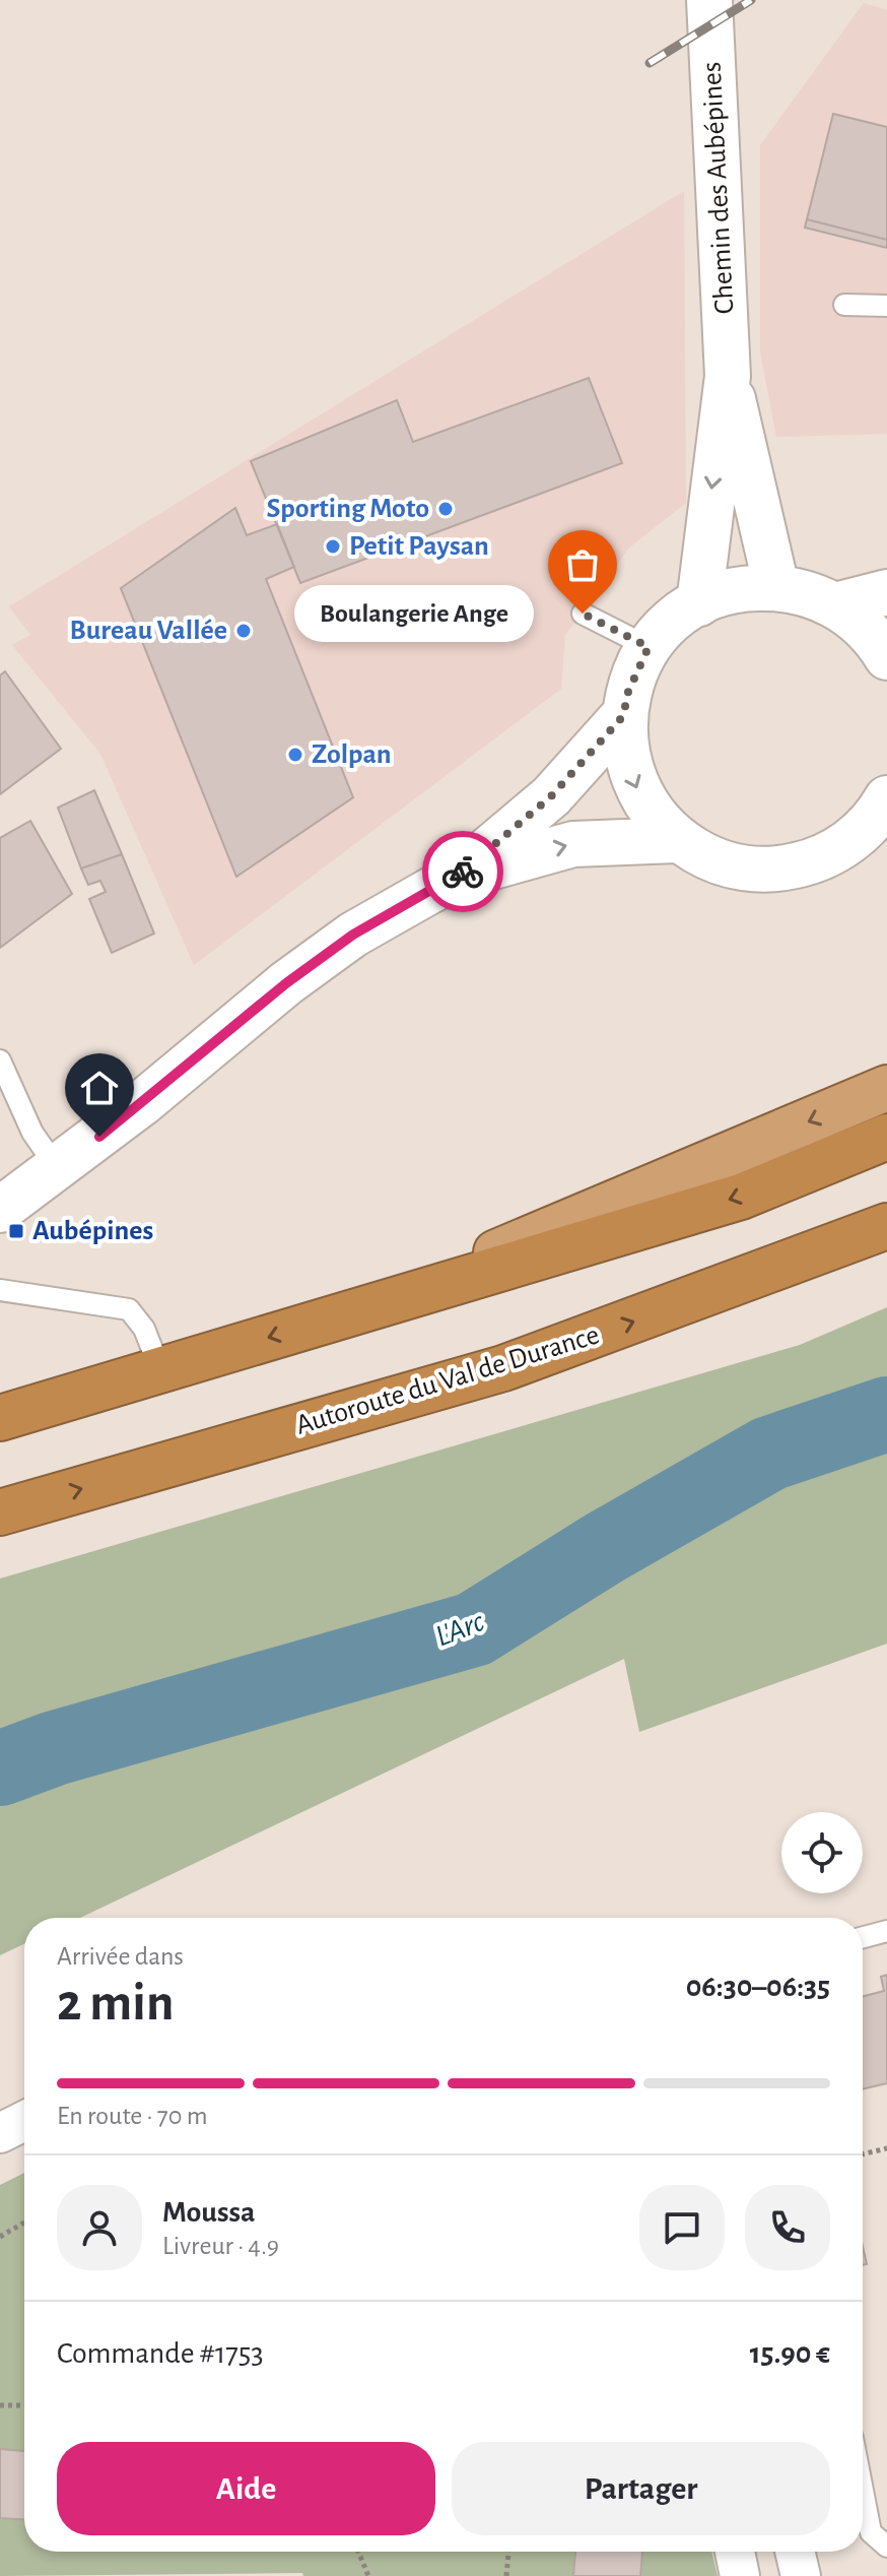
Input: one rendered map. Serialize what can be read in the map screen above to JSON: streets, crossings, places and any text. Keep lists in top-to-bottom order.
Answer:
{
  "streets": {
    "highway": ["Autoroute du Val de Durance"],
    "main road": ["Chemin des Aubépines"]
  },
  "water": ["L'Arc"],
  "places": {
    "other": [
      "Sporting Moto",
      "Petit Paysan",
      "Boulangerie Ange",
      "Bureau Vallée",
      "Zolpan"
    ],
    "transit": ["Aubépines"]
  },
  "page": {
    "bubble": "Boulangerie Ange",
    "heading": ["2 min", "Arrivée dans", "06:30–06:35"],
    "panel": [
      "Moussa",
      "Livreur · 4.9",
      "Commande #1753",
      "15.90 €"
    ],
    "bar": "En route · 70 m",
    "buttons": ["Aide", "Partager"]
  }
}
